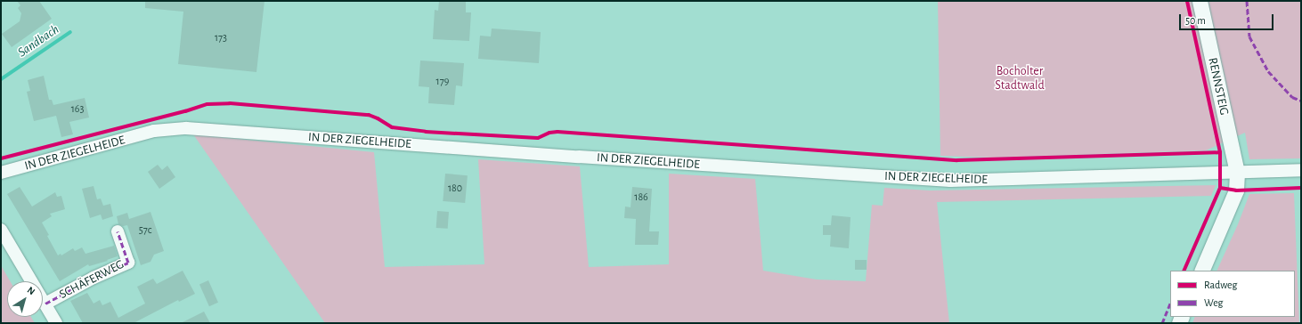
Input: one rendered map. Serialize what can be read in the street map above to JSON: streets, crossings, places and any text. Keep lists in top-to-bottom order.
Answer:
{
  "streets": {
    "street": ["RENNSTEIG", "IN DER ZIEGELHEIDE", "SCHÄFERWEG"]
  },
  "crossings": [
    ["RENNSTEIG", "IN DER ZIEGELHEIDE"]
  ],
  "water": ["Sandbach"],
  "parks": ["Bocholter Stadtwald"],
  "house_numbers": [
    "173",
    "179",
    "163",
    "180",
    "186",
    "57c"
  ],
  "legend": ["Radweg", "Weg"],
  "scale_bar": "50 m",
  "north": "top right"
}
